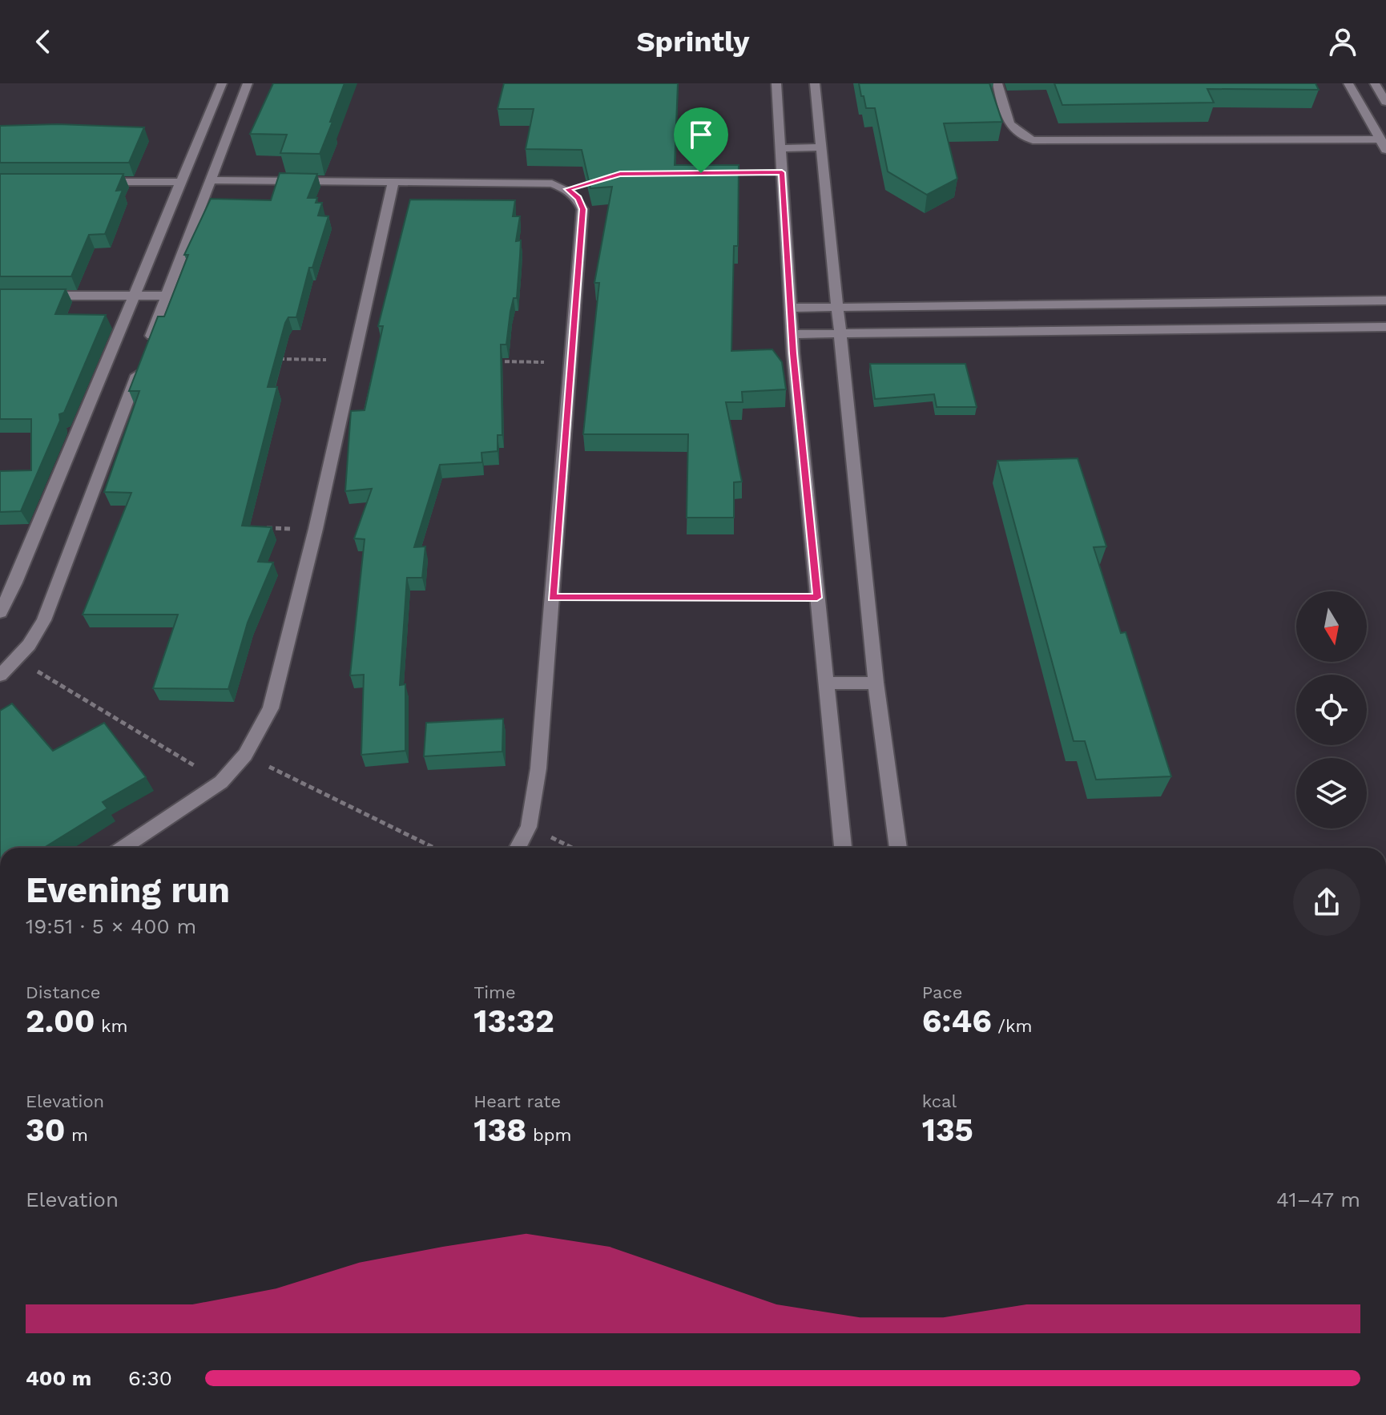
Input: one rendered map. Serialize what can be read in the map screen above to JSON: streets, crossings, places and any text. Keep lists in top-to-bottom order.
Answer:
{
  "north": "bottom",
  "page": {
    "header": "Sprintly",
    "heading": ["Evening run", "19:51 · 5 × 400 m"],
    "stats": [
      ["Distance", "2.00 km"],
      ["Time", "13:32"],
      ["Pace", "6:46 /km"],
      ["Elevation", "30 m"],
      ["Heart rate", "138 bpm"],
      ["kcal", "135"]
    ],
    "chart": ["Elevation", "41–47 m"],
    "list": [
      {
        "name": "400 m",
        "note": "6:30"
      }
    ]
  }
}
